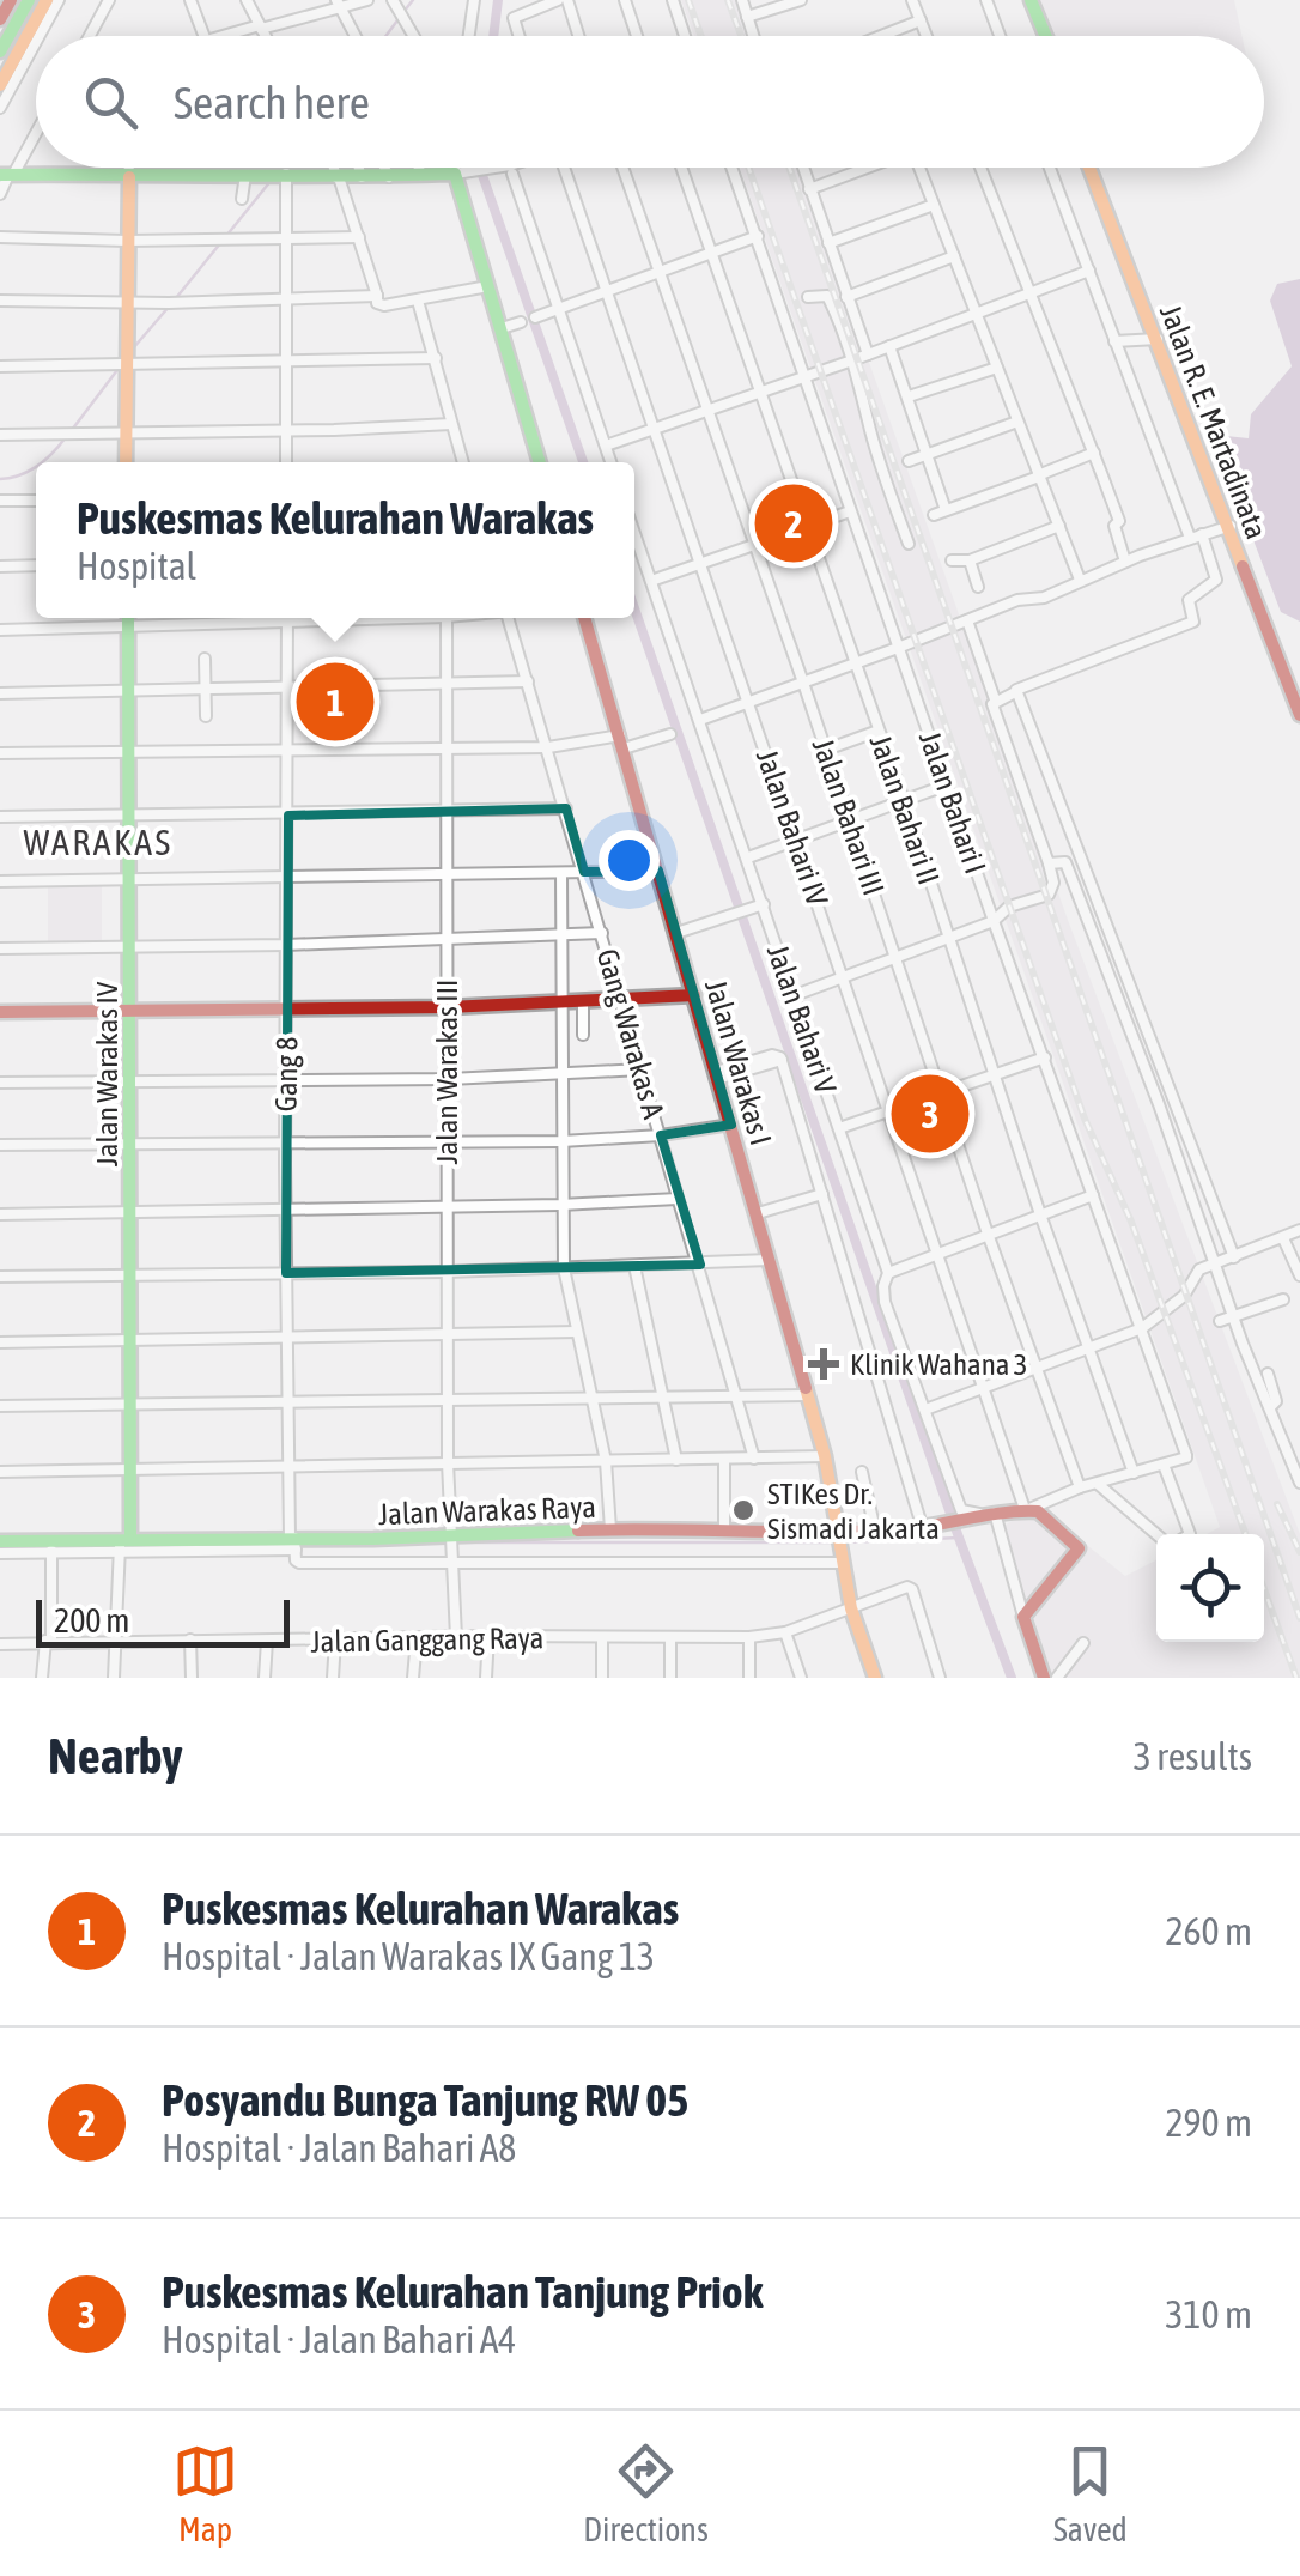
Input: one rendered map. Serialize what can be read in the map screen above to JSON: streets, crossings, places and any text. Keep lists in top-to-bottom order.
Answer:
{
  "streets": {
    "main road": [
      "Jalan R. E. Martadinata",
      "Jalan Warakas I",
      "Jalan Warakas IV",
      "Jalan Warakas Raya"
    ],
    "street": [
      "Jalan Bahari I",
      "Jalan Bahari II",
      "Jalan Bahari III",
      "Jalan Bahari IV",
      "Jalan Bahari V",
      "Gang Warakas A",
      "Jalan Warakas III",
      "Gang 8",
      "Jalan Ganggang Raya"
    ]
  },
  "crossings": [
    ["Jalan Bahari IV", "Jalan Warakas Raya"],
    ["Jalan Bahari V", "Jalan Warakas Raya"],
    ["Jalan Warakas I", "Jalan Warakas Raya"],
    ["Jalan Warakas I", "Jalan Ganggang Raya"],
    ["Jalan Warakas III", "Jalan Warakas Raya"],
    ["Jalan Warakas III", "Jalan Ganggang Raya"],
    ["Jalan Warakas IV", "Jalan Warakas Raya"],
    ["Gang 8", "Jalan Warakas Raya"]
  ],
  "districts": ["WARAKAS"],
  "places": {
    "health": ["Klinik Wahana 3"],
    "other": ["STIKes Dr. Sismadi Jakarta"]
  },
  "scale_bar": "200 m",
  "page": {
    "search": "Search here",
    "popup": ["Puskesmas Kelurahan Warakas", "Hospital"],
    "pins": ["2", "1", "3"],
    "scale": "200 m",
    "heading": ["Nearby", "3 results"],
    "list": [
      {
        "mark": "1",
        "name": "Puskesmas Kelurahan Warakas",
        "note": "Hospital · Jalan Warakas IX Gang 13",
        "value": "260 m"
      },
      {
        "mark": "2",
        "name": "Posyandu Bunga Tanjung RW 05",
        "note": "Hospital · Jalan Bahari A8",
        "value": "290 m"
      },
      {
        "mark": "3",
        "name": "Puskesmas Kelurahan Tanjung Priok",
        "note": "Hospital · Jalan Bahari A4",
        "value": "310 m"
      }
    ],
    "nav": ["Map", "Directions", "Saved"]
  }
}
